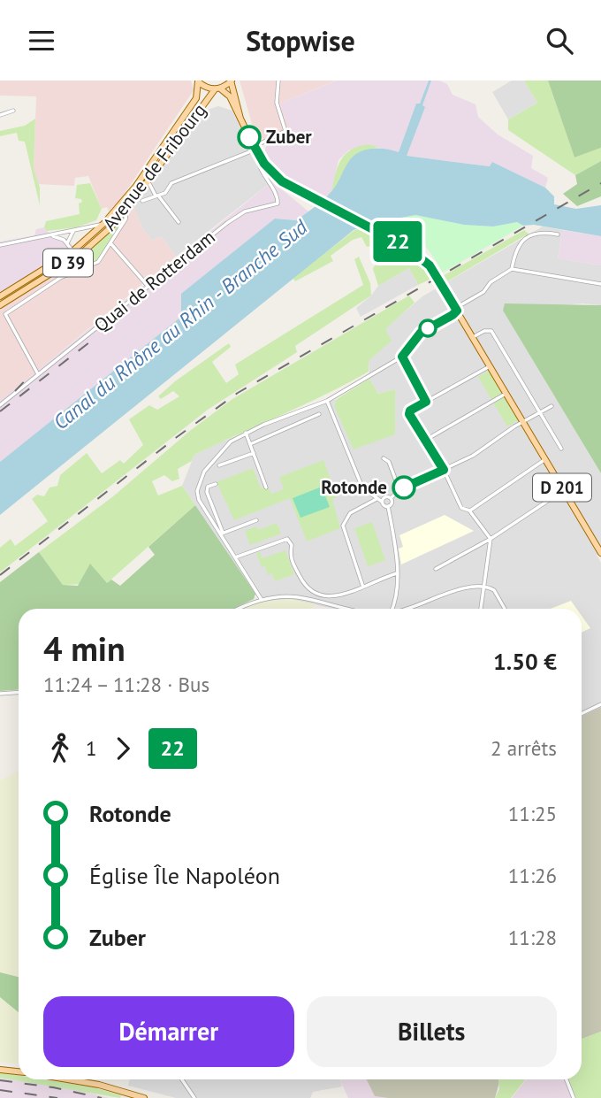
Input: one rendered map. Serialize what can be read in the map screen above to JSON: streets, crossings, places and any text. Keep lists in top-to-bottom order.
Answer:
{
  "streets": {
    "main road": ["Avenue de Fribourg", "D 39", "D 201"],
    "street": ["Quai de Rotterdam"]
  },
  "crossings": [
    ["Avenue de Fribourg", "D 201"],
    ["Quai de Rotterdam", "D 201"]
  ],
  "water": ["Canal du Rhône au Rhin - Branche Sud"],
  "places": ["Zuber", "Rotonde"],
  "lines": ["bus line 22"],
  "page": {
    "header": "Stopwise",
    "on_map": "22",
    "heading": ["4 min", "11:24 – 11:28 · Bus", "1.50 €"],
    "legs": ["1", "22", "2 arrêts"],
    "list": [
      {
        "name": "Rotonde",
        "value": "11:25"
      },
      {
        "name": "Église Île Napoléon",
        "value": "11:26"
      },
      {
        "name": "Zuber",
        "value": "11:28"
      }
    ],
    "buttons": ["Démarrer", "Billets"]
  }
}
